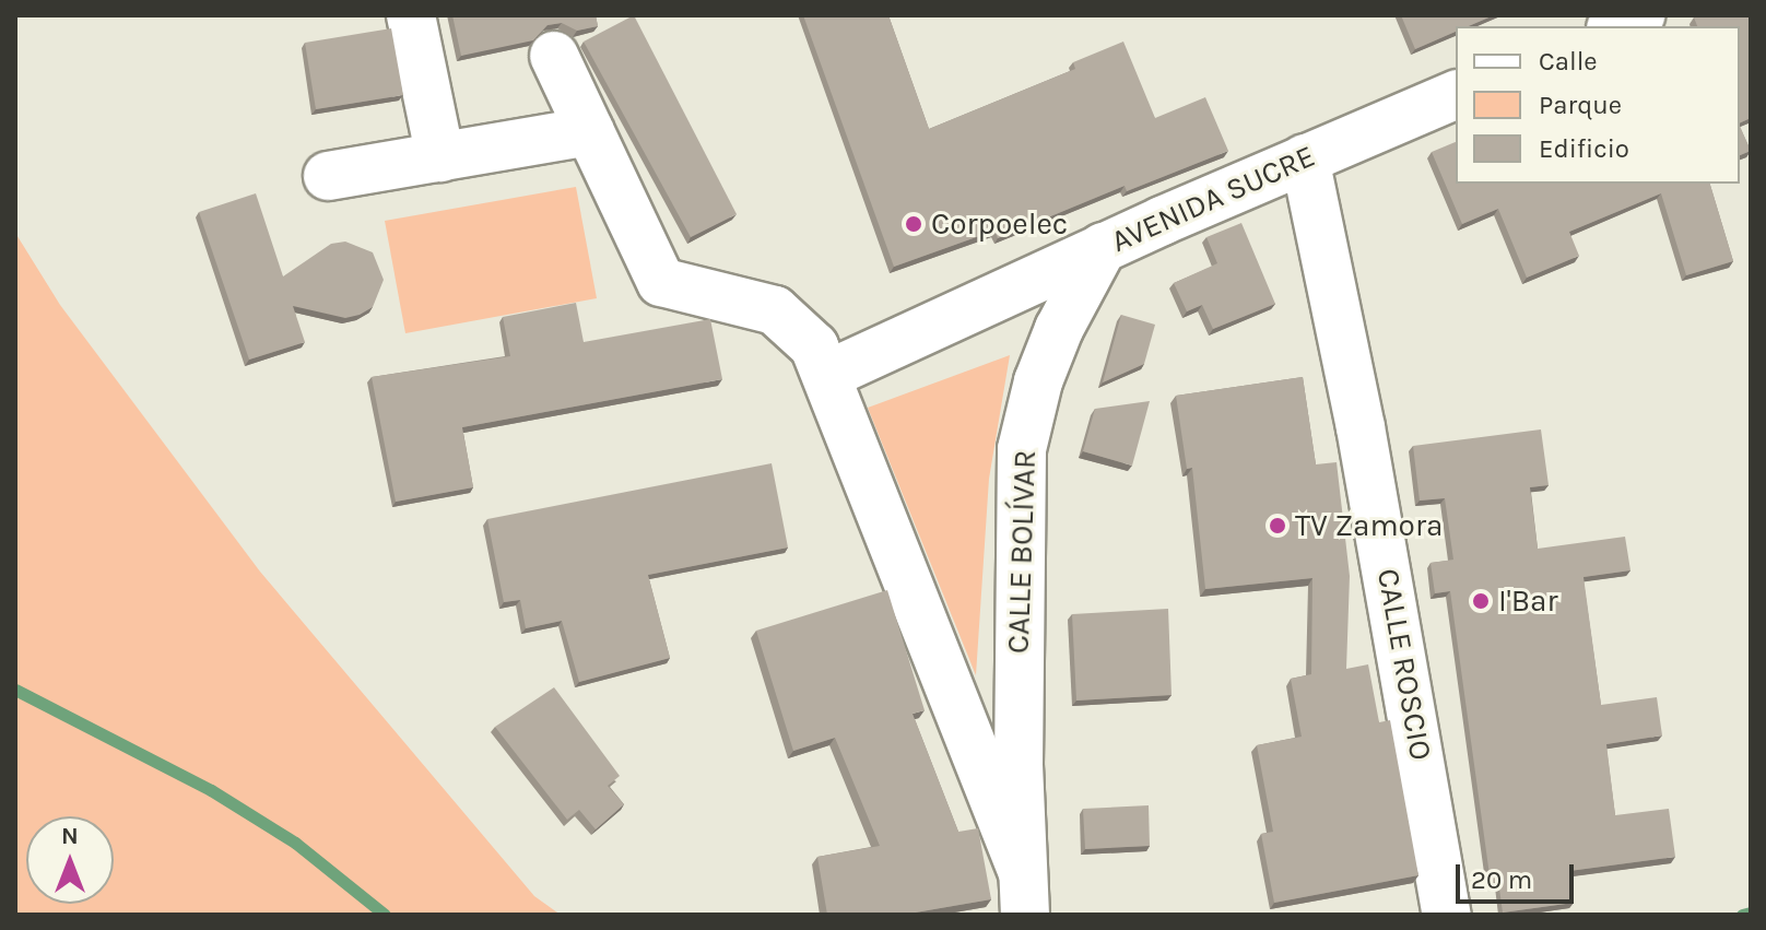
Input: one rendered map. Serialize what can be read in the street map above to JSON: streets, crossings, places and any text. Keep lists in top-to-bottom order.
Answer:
{
  "streets": {
    "street": ["AVENIDA SUCRE", "CALLE BOLÍVAR", "CALLE ROSCIO"]
  },
  "crossings": [
    ["AVENIDA SUCRE", "CALLE BOLÍVAR"],
    ["AVENIDA SUCRE", "CALLE ROSCIO"]
  ],
  "places": ["Corpoelec", "TV Zamora", "I'Bar"],
  "legend": ["Calle", "Parque", "Edificio"],
  "scale_bar": "20 m",
  "north": "top"
}
